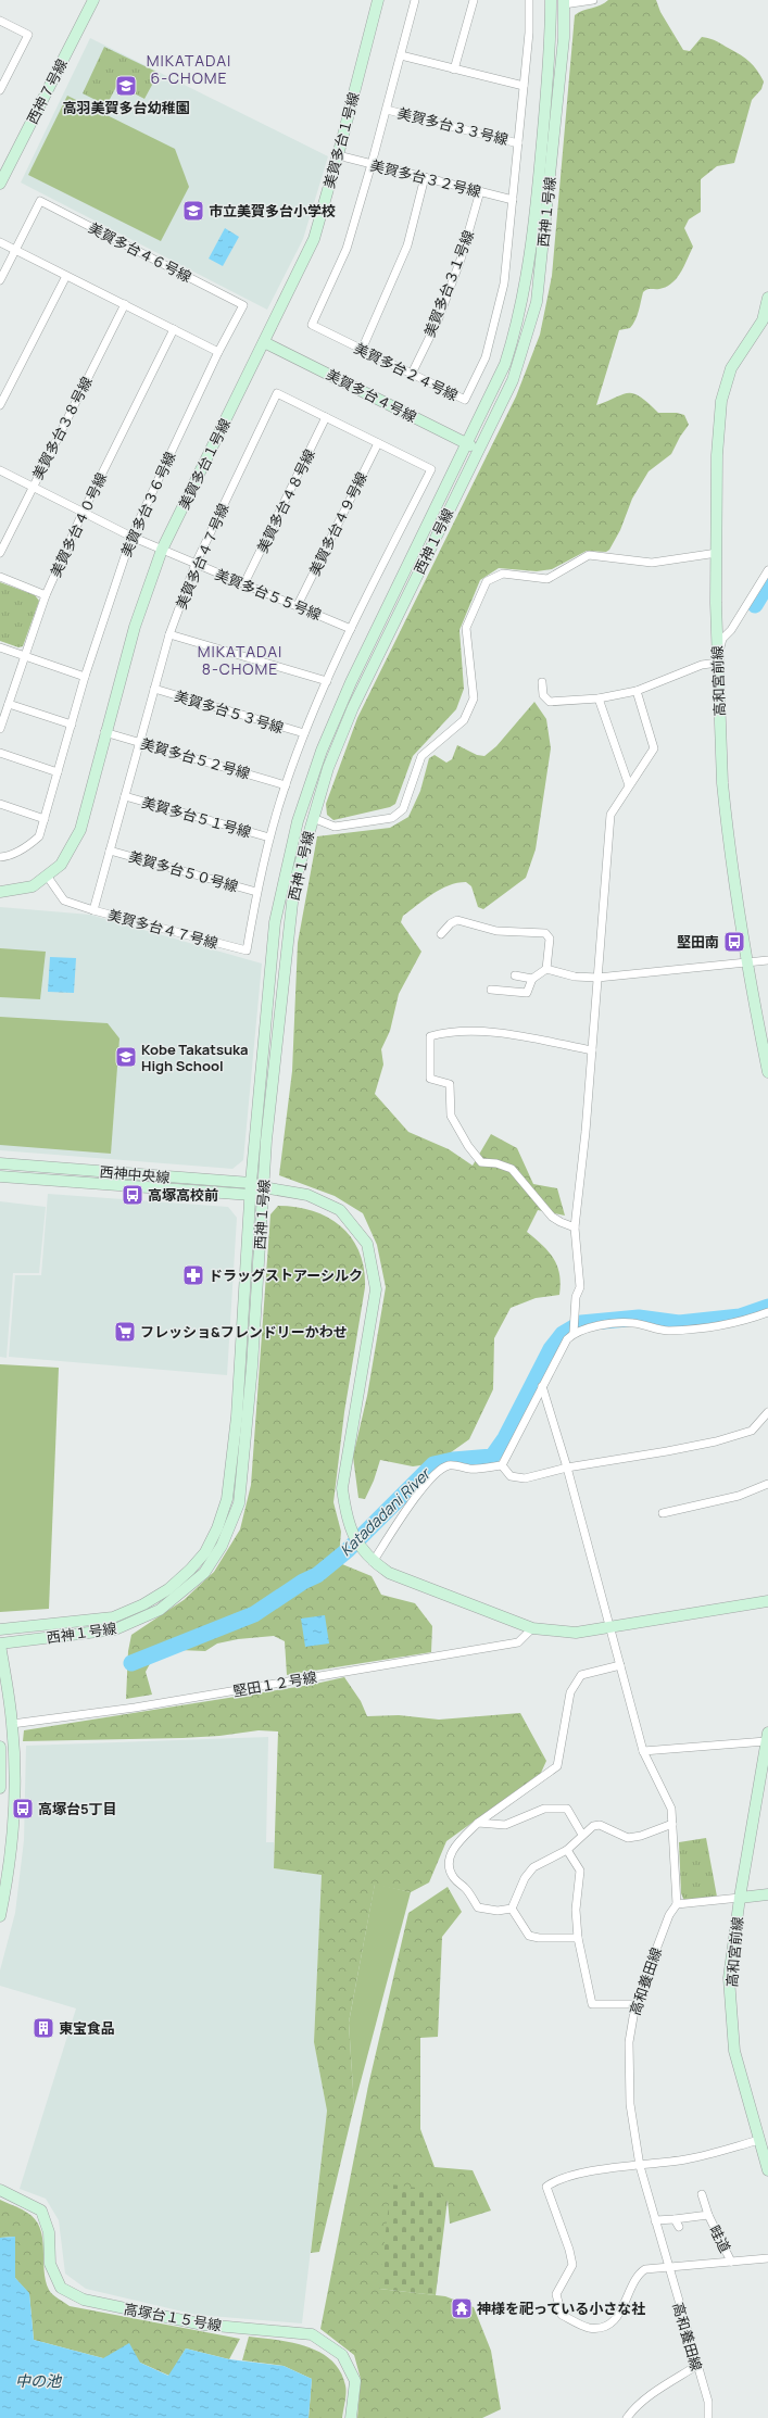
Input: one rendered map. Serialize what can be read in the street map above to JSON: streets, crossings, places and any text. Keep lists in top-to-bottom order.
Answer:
{
  "streets": {
    "street": [
      "西神７号線",
      "美賀多台３３号線",
      "美賀多台１号線",
      "美賀多台３２号線",
      "西神１号線",
      "美賀多台４６号線",
      "美賀多台３１号線",
      "美賀多台２４号線",
      "美賀多台４号線",
      "美賀多台３８号線",
      "美賀多台４８号線",
      "美賀多台３６号線",
      "美賀多台４９号線",
      "美賀多台４０号線",
      "美賀多台４７号線",
      "美賀多台５５号線",
      "高和宮前線",
      "美賀多台５３号線",
      "美賀多台５２号線",
      "美賀多台５１号線",
      "美賀多台５０号線",
      "西神中央線",
      "堅田１２号線",
      "高和養田線",
      "畦道",
      "高塚台１５号線"
    ]
  },
  "crossings": [
    ["美賀多台３３号線", "美賀多台２４号線"],
    ["美賀多台１号線", "美賀多台３２号線"],
    ["美賀多台１号線", "美賀多台４号線"],
    ["美賀多台１号線", "美賀多台５５号線"],
    ["美賀多台１号線", "美賀多台５２号線"],
    ["美賀多台３２号線", "美賀多台３１号線"],
    ["美賀多台３２号線", "美賀多台２４号線"],
    ["西神１号線", "美賀多台４号線"],
    ["西神１号線", "西神中央線"],
    ["美賀多台４６号線", "美賀多台３６号線"],
    ["美賀多台３１号線", "美賀多台２４号線"],
    ["美賀多台３８号線", "美賀多台５５号線"],
    ["美賀多台４８号線", "美賀多台４７号線"],
    ["美賀多台４８号線", "美賀多台５５号線"],
    ["美賀多台３６号線", "美賀多台５５号線"],
    ["美賀多台４９号線", "美賀多台４７号線"],
    ["美賀多台４９号線", "美賀多台５５号線"],
    ["美賀多台４０号線", "美賀多台５５号線"],
    ["美賀多台４７号線", "美賀多台５５号線"],
    ["美賀多台４７号線", "美賀多台５３号線"],
    ["美賀多台４７号線", "美賀多台５２号線"],
    ["美賀多台４７号線", "美賀多台５１号線"],
    ["美賀多台４７号線", "美賀多台５０号線"],
    ["西神中央線", "堅田１２号線"],
    ["高和養田線", "畦道"]
  ],
  "districts": ["MIKATADAI 6-CHOME", "MIKATADAI 8-CHOME"],
  "water": ["Katadadani River", "中の池"],
  "places": {
    "school or university": ["高羽美賀多台幼稚園", "市立美賀多台小学校", "Kobe Takatsuka High School"],
    "bus stop": ["堅田南", "高塚高校前", "高塚台5丁目"],
    "pharmacy": ["ドラッグストアーシルク"],
    "supermarket": ["フレッショ&フレンドリーかわせ"],
    "building": ["東宝食品"],
    "temple": ["神様を祀っている小さな社"]
  }
}
